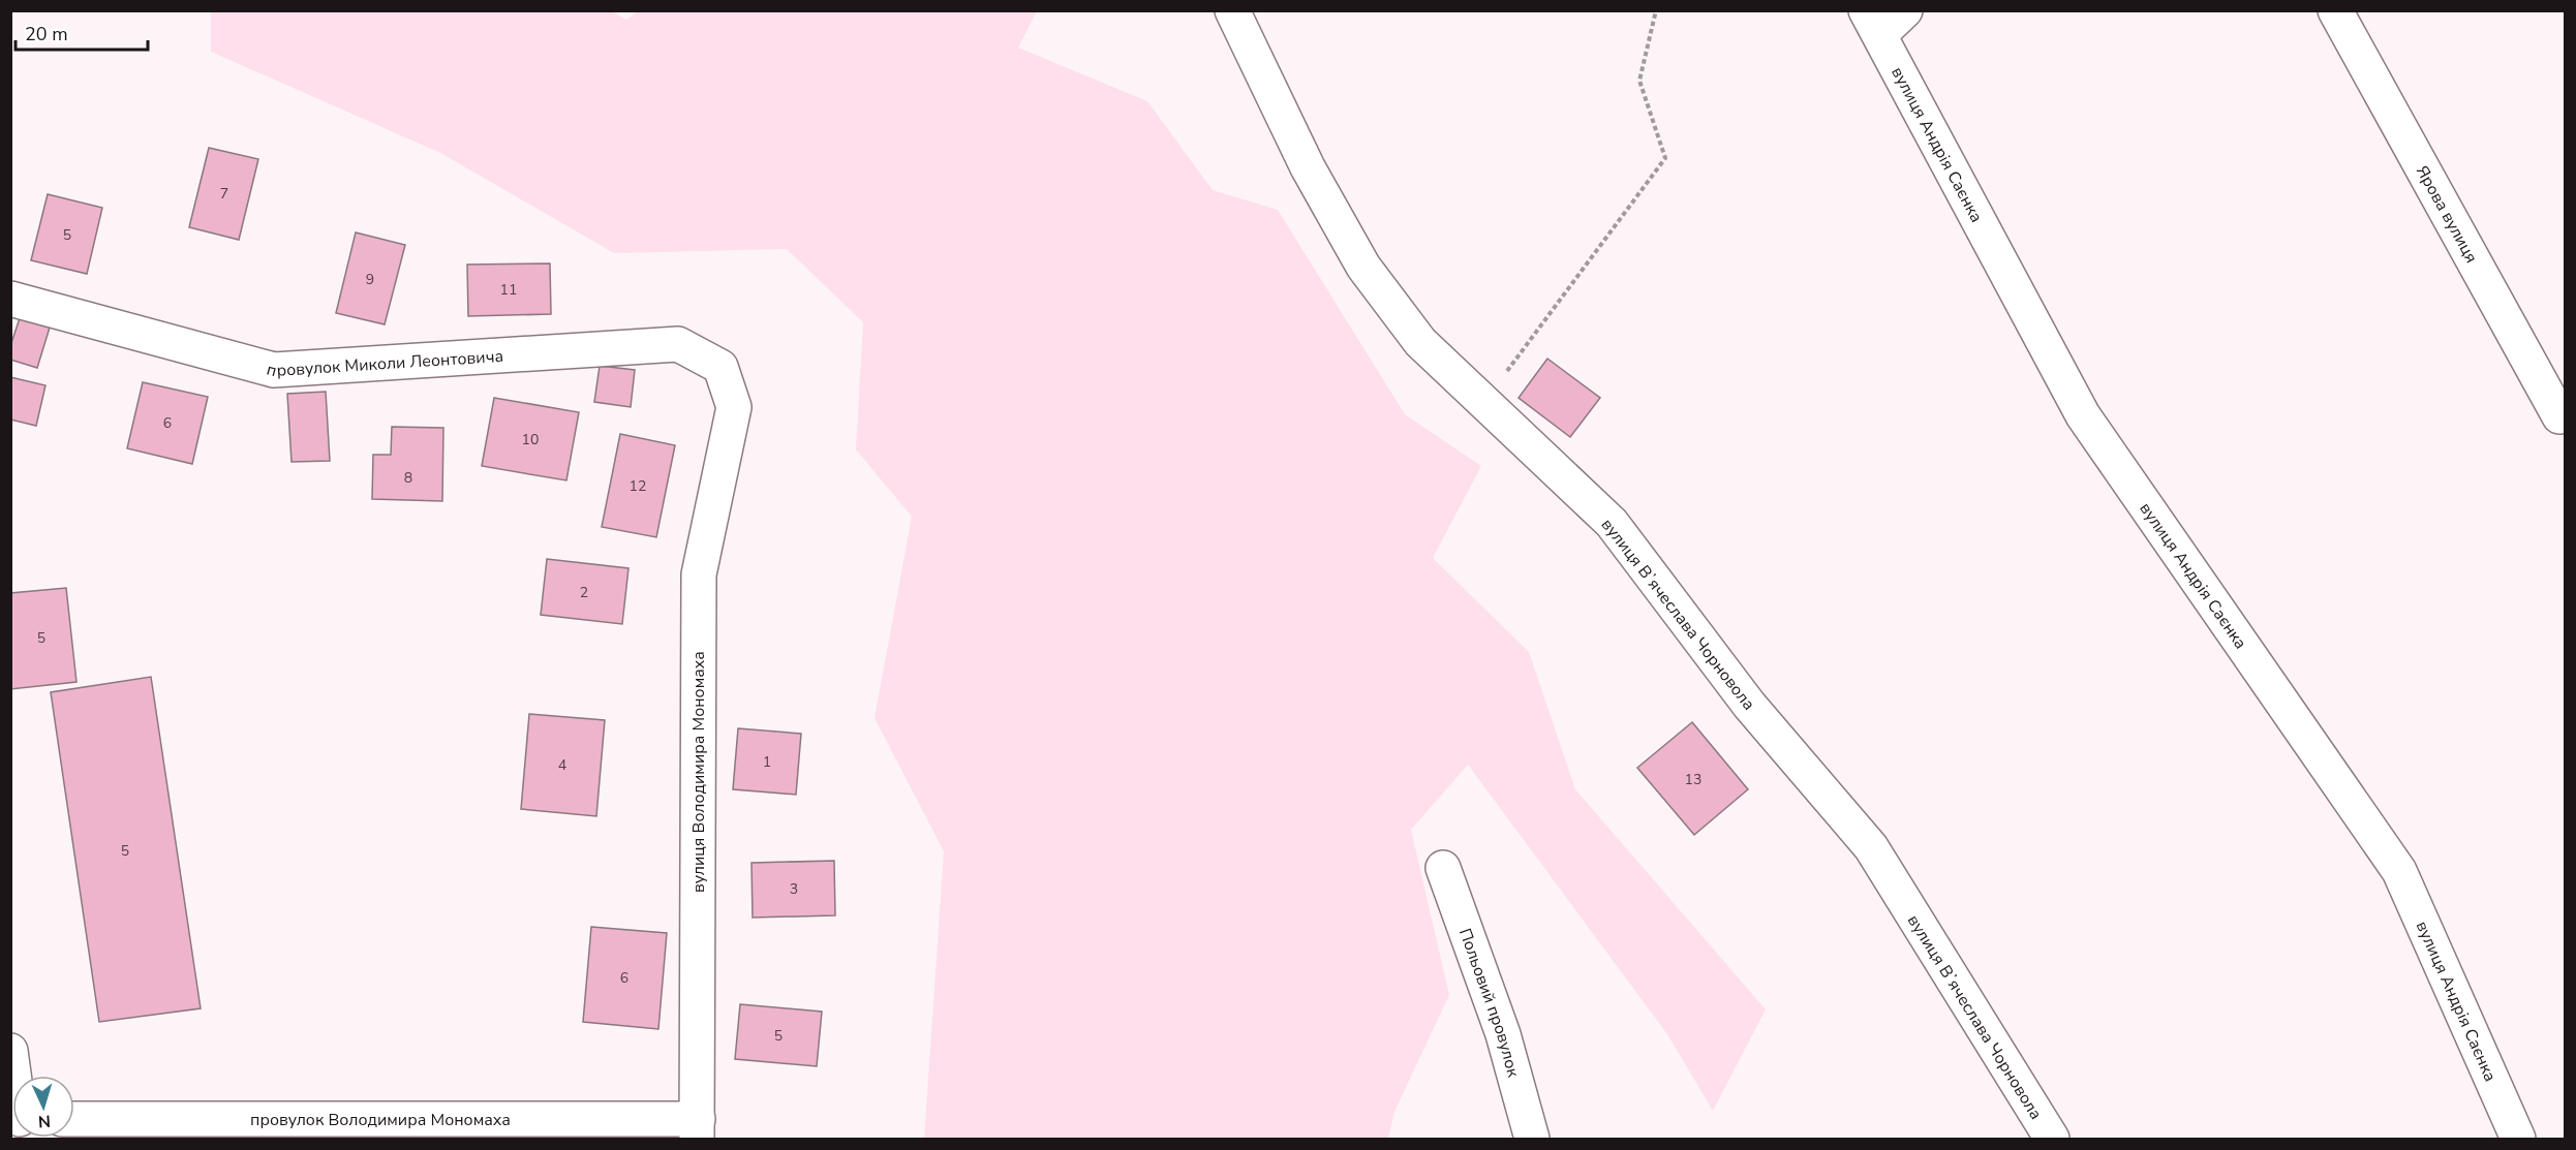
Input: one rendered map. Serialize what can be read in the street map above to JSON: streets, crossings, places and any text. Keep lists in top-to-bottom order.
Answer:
{
  "streets": {
    "street": [
      "вулиця Андрія Саєнка",
      "Ярова вулиця",
      "провулок Миколи Леонтовича",
      "вулиця Вʼячеслава Чорновола",
      "вулиця Володимира Мономаха",
      "Польовий провулок",
      "провулок Володимира Мономаха"
    ]
  },
  "crossings": [
    ["провулок Миколи Леонтовича", "вулиця Володимира Мономаха"],
    ["вулиця Володимира Мономаха", "провулок Володимира Мономаха"]
  ],
  "house_numbers": [
    "7",
    "5",
    "9",
    "11",
    "6",
    "10",
    "8",
    "12",
    "2",
    "5",
    "1",
    "4",
    "13",
    "5",
    "3",
    "6",
    "5"
  ],
  "scale_bar": "20 m",
  "north": "bottom"
}
